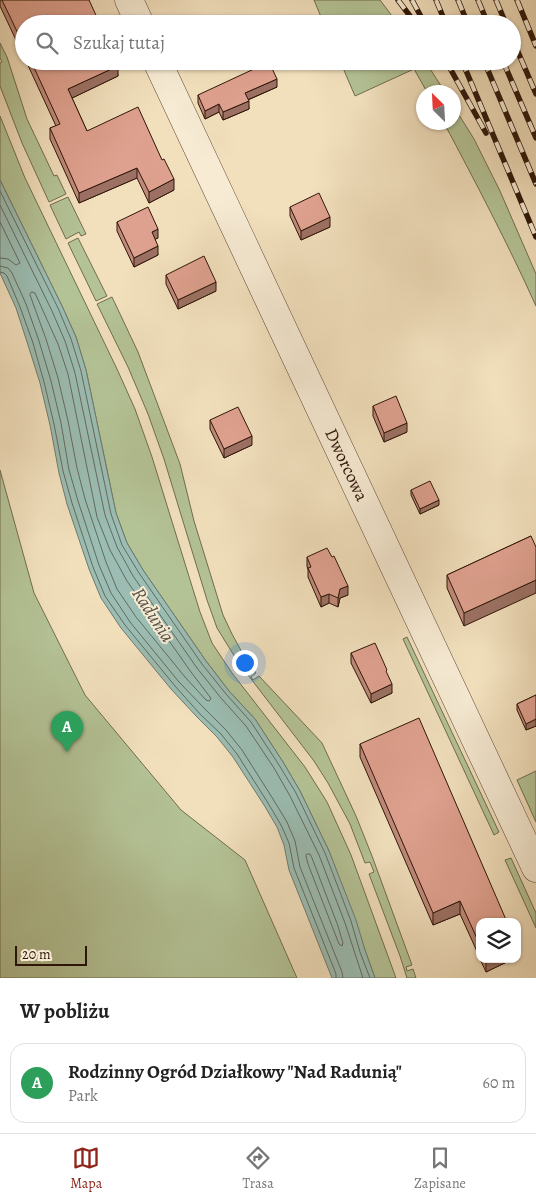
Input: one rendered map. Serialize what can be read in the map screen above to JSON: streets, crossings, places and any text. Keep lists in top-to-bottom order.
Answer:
{
  "streets": {
    "street": ["Dworcowa"]
  },
  "water": ["Radunia"],
  "scale_bar": "20 m",
  "north": "top left",
  "page": {
    "search": "Szukaj tutaj",
    "pins": "A",
    "scale": "20 m",
    "heading": "W pobliżu",
    "list": [
      {
        "mark": "A",
        "name": "Rodzinny Ogród Działkowy \"Nad Radunią\"",
        "note": "Park",
        "value": "60 m"
      }
    ],
    "nav": ["Mapa", "Trasa", "Zapisane"]
  }
}
